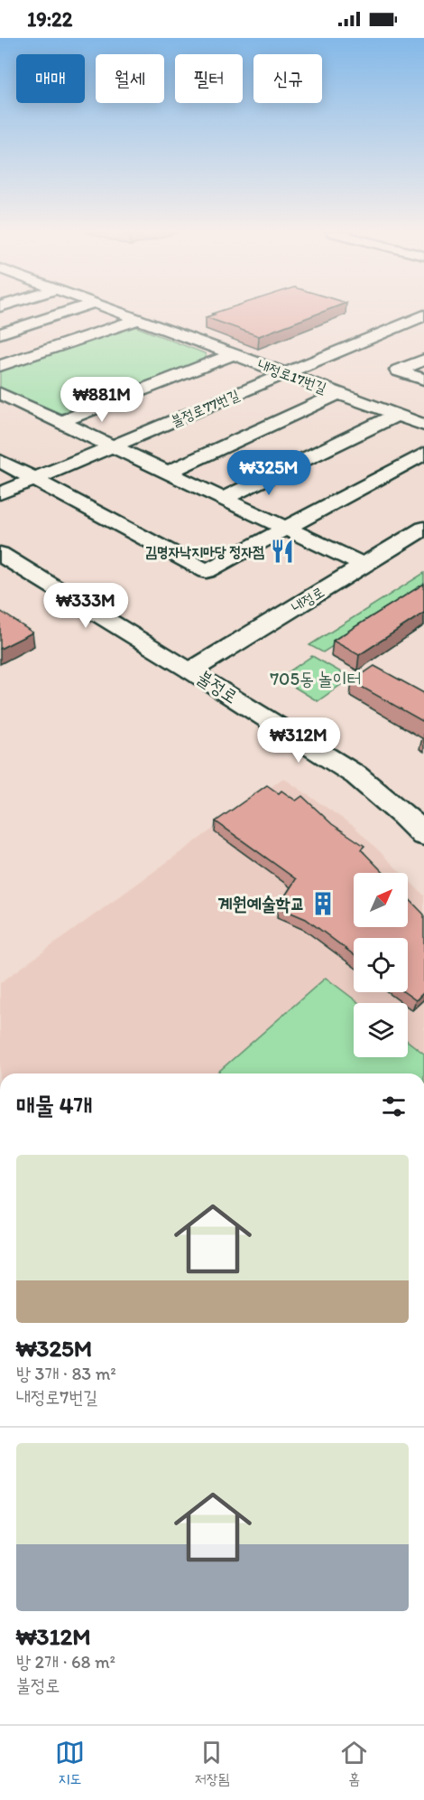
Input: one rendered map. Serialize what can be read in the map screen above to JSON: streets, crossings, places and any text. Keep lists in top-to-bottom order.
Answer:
{
  "streets": {
    "street": [
      "내정로17번길",
      "불정로77번길",
      "내정로",
      "불정로"
    ]
  },
  "crossings": [
    ["내정로17번길", "불정로77번길"],
    ["내정로", "불정로"]
  ],
  "parks": ["705동 놀이터"],
  "places": {
    "restaurant": ["김명자낙지마당 정자점"],
    "building": ["계원예술학교"]
  },
  "north": "top right",
  "page": {
    "status": "19:22",
    "chip": [
      "매매",
      "월세",
      "필터",
      "신규"
    ],
    "price": [
      "₩881M",
      "₩325M",
      "₩333M",
      "₩312M"
    ],
    "heading": "매물 4개",
    "list": [
      {
        "name": "₩325M",
        "note": "방 3개 · 83 m² · 내정로7번길"
      },
      {
        "name": "₩312M",
        "note": "방 2개 · 68 m² · 불정로"
      }
    ],
    "tabs": ["지도", "저장됨", "홈"]
  }
}
